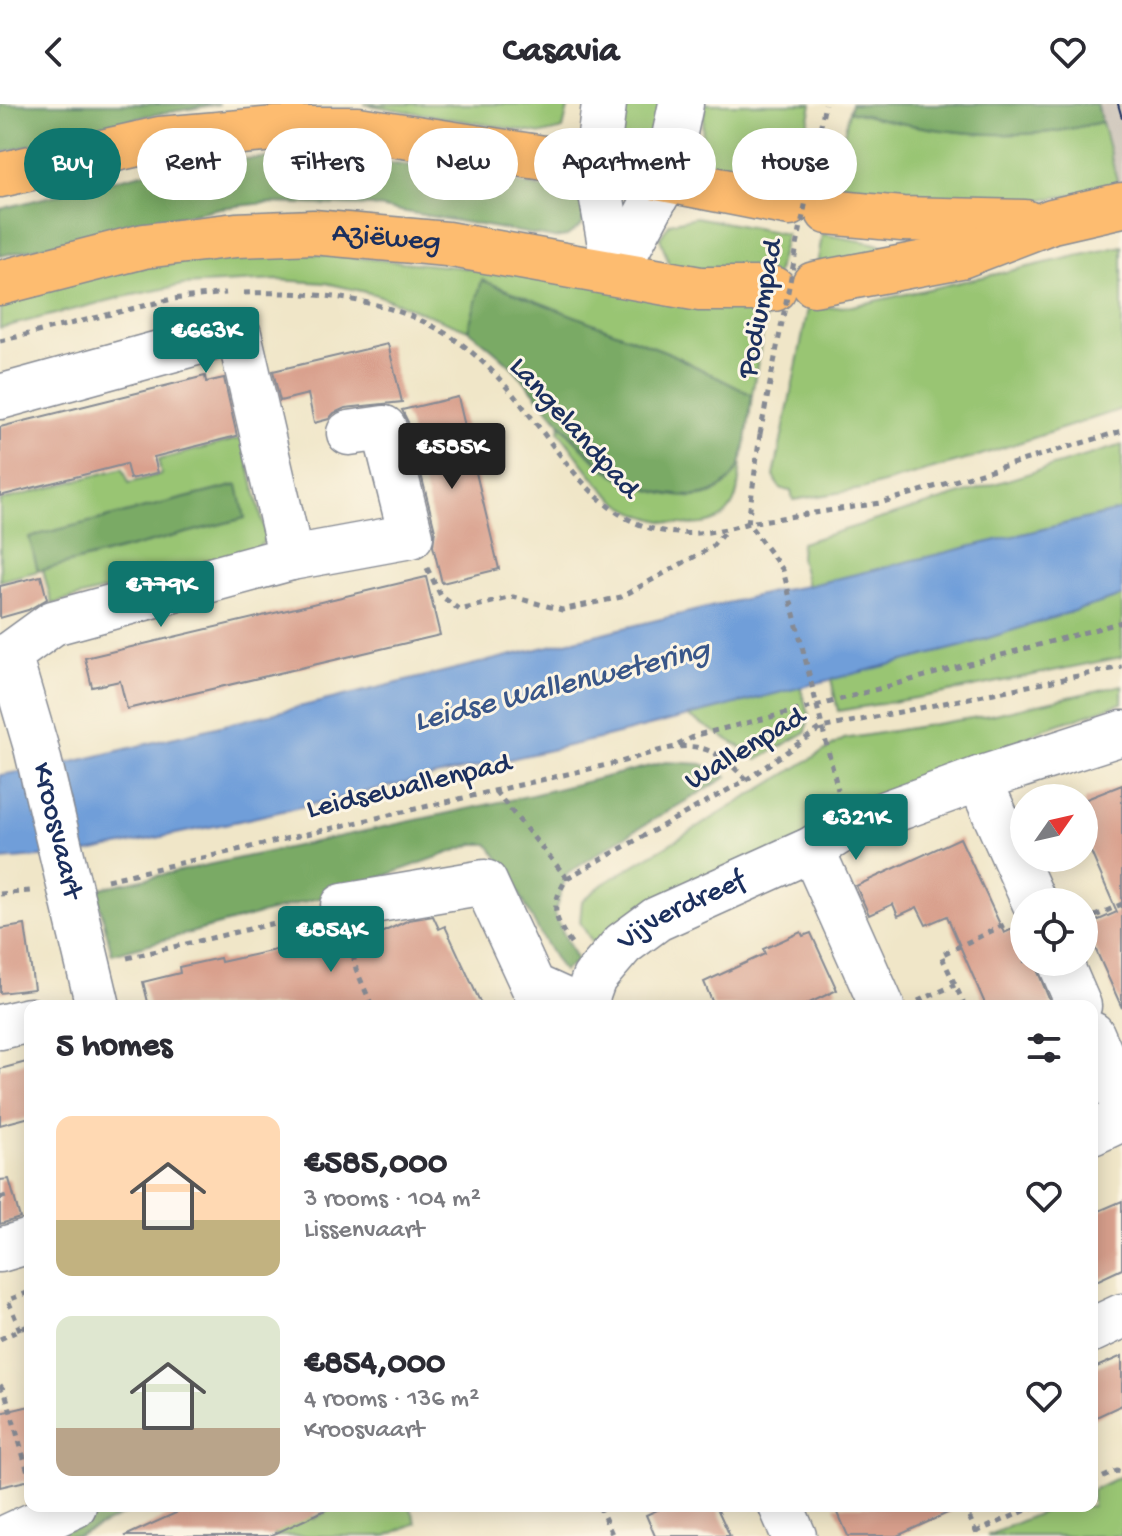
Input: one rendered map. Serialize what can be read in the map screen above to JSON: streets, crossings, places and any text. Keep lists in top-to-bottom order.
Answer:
{
  "streets": {
    "main road": ["Aziëweg"],
    "street": ["Kroosvaart", "Vijverdreef"],
    "path": [
      "Podiumpad",
      "Langelandpad",
      "Wallenpad",
      "Leidsewallenpad"
    ]
  },
  "crossings": [
    ["Podiumpad", "Langelandpad"],
    ["Wallenpad", "Leidsewallenpad"],
    ["Leidsewallenpad", "Kroosvaart"]
  ],
  "water": ["Leidse Wallenwetering"],
  "north": "top right",
  "page": {
    "header": "Casavia",
    "chip": [
      "Buy",
      "Rent",
      "Filters",
      "New",
      "Apartment",
      "House"
    ],
    "price": [
      "€663K",
      "€585K",
      "€779K",
      "€321K",
      "€854K"
    ],
    "heading": "5 homes",
    "list": [
      {
        "name": "€585,000",
        "note": "3 rooms · 104 m² · Lissenvaart"
      },
      {
        "name": "€854,000",
        "note": "4 rooms · 136 m² · Kroosvaart"
      }
    ]
  }
}
